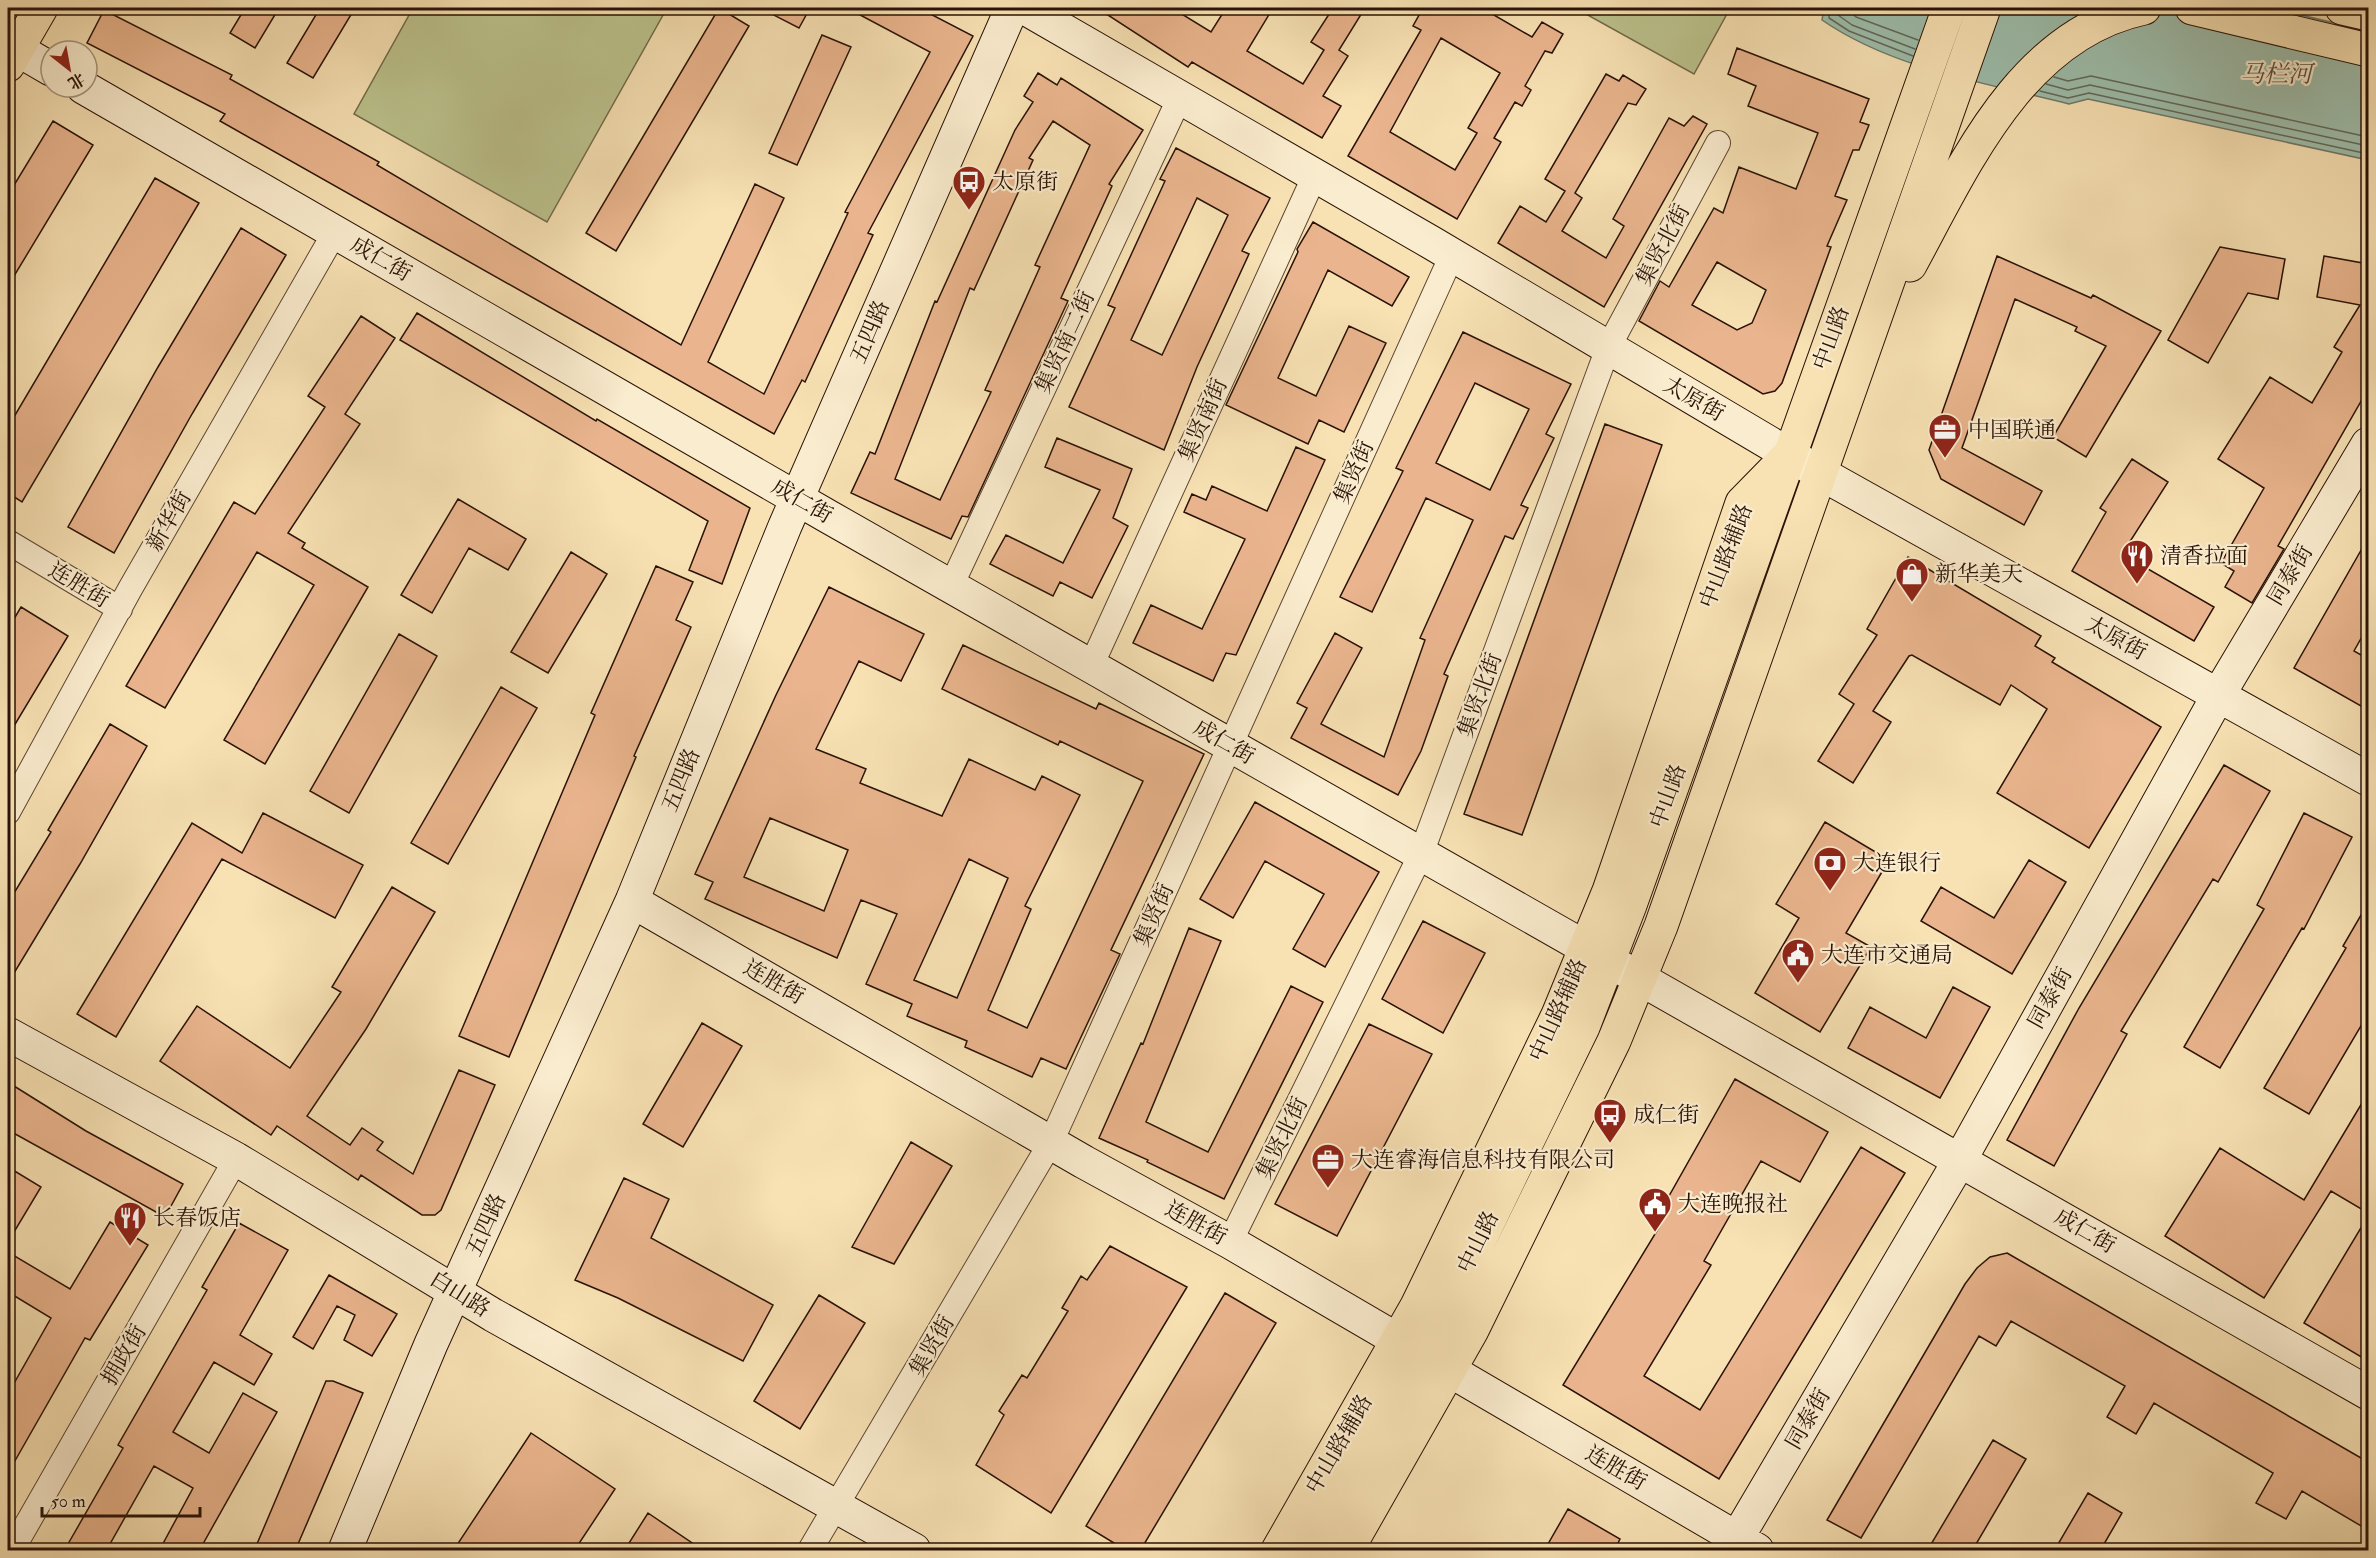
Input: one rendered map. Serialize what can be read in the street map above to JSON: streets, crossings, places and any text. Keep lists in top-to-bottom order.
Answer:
{
  "streets": {
    "main road": ["中山路", "中山路辅路"],
    "street": [
      "集贤北街",
      "成仁街",
      "五四路",
      "集贤南二街",
      "太原街",
      "集贤南街",
      "集贤街",
      "新华街",
      "同泰街",
      "连胜街",
      "白山路",
      "拥政街"
    ]
  },
  "crossings": [
    ["集贤北街", "成仁街"],
    ["集贤北街", "太原街"],
    ["集贤北街", "连胜街"],
    ["成仁街", "五四路"],
    ["成仁街", "中山路"],
    ["成仁街", "集贤南二街"],
    ["成仁街", "集贤南街"],
    ["成仁街", "集贤街"],
    ["成仁街", "新华街"],
    ["成仁街", "同泰街"],
    ["五四路", "连胜街"],
    ["五四路", "白山路"],
    ["中山路", "太原街"],
    ["中山路", "中山路辅路"],
    ["中山路", "连胜街"],
    ["集贤南二街", "太原街"],
    ["太原街", "集贤南街"],
    ["太原街", "集贤街"],
    ["太原街", "同泰街"],
    ["集贤街", "连胜街"],
    ["集贤街", "白山路"],
    ["新华街", "连胜街"],
    ["中山路辅路", "连胜街"],
    ["同泰街", "连胜街"],
    ["白山路", "拥政街"]
  ],
  "water": ["马栏河"],
  "places": {
    "bus stop": ["太原街", "成仁街"],
    "office": ["中国联通", "大连睿海信息科技有限公司"],
    "restaurant": ["清香拉面", "长春饭店"],
    "shop": ["新华美天"],
    "bank": ["大连银行"],
    "public building": ["大连市交通局", "大连晚报社"]
  },
  "scale_bar": "50 m",
  "north": "bottom right"
}
